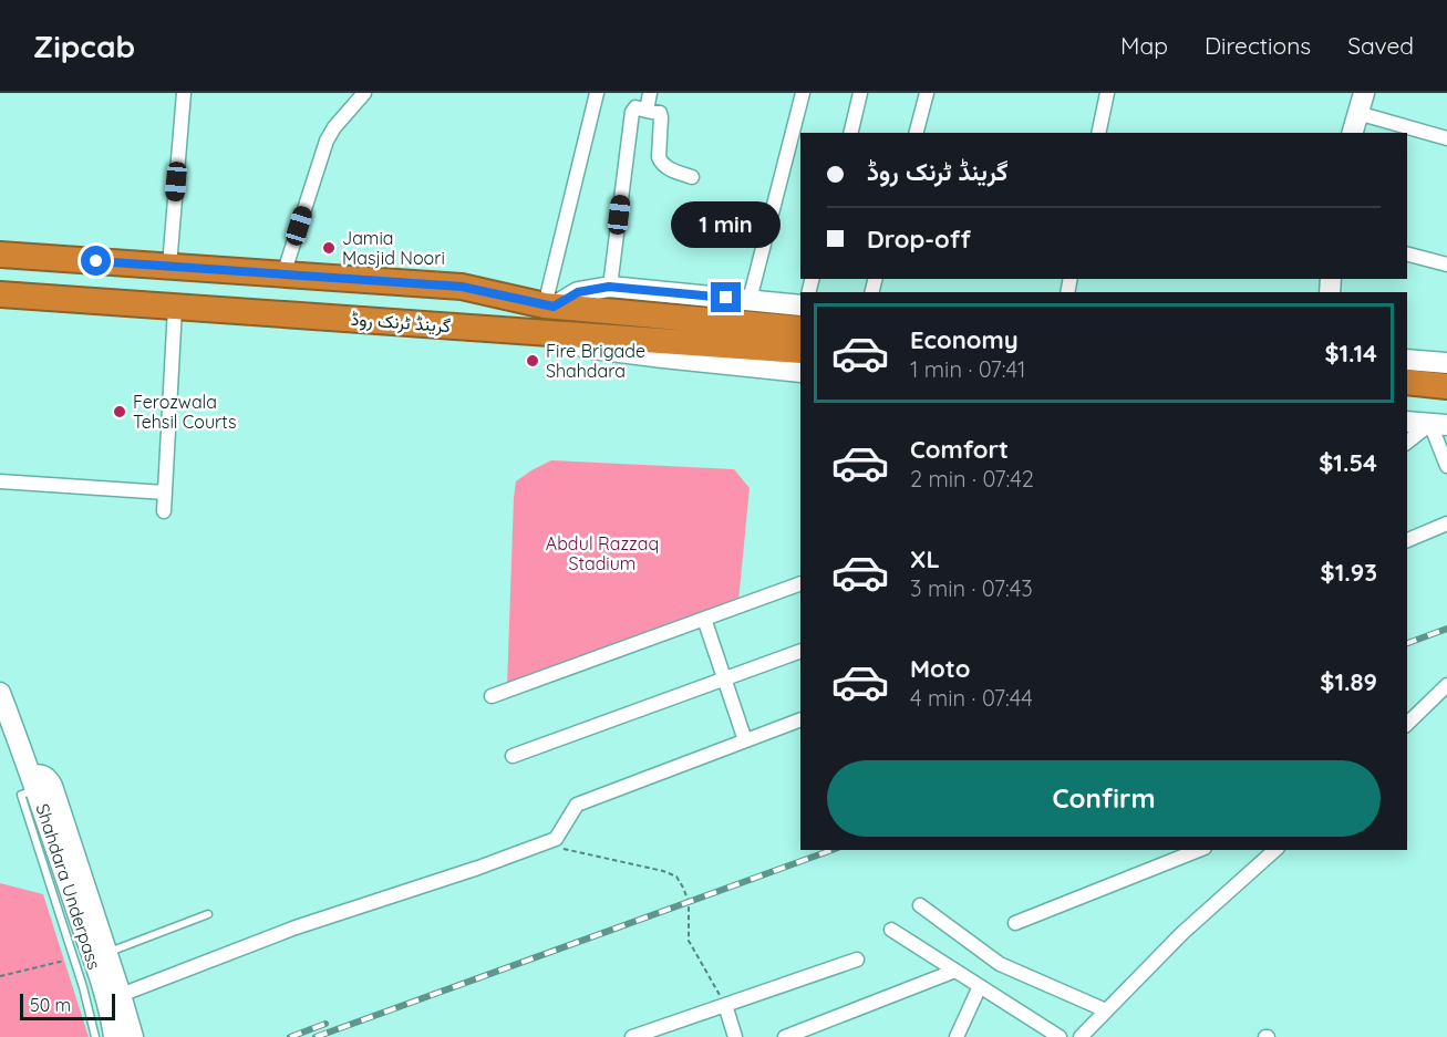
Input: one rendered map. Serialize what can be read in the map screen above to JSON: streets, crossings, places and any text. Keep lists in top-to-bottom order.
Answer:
{
  "streets": {
    "highway": ["گرینڈ ٹرنک روڈ"],
    "street": ["Shahdara Underpass"]
  },
  "parks": ["Abdul Razzaq Stadium"],
  "places": ["Jamia Masjid Noori", "Fire Brigade Shahdara", "Ferozwala Tehsil Courts"],
  "scale_bar": "50 m",
  "page": {
    "header": "Zipcab",
    "nav": ["Map", "Directions", "Saved"],
    "banner": ["گرینڈ ٹرنک روڈ", "Drop-off"],
    "bubble": "1 min",
    "list": [
      {
        "name": "Economy",
        "note": "1 min · 07:41",
        "value": "$1.14"
      },
      {
        "name": "Comfort",
        "note": "2 min · 07:42",
        "value": "$1.54"
      },
      {
        "name": "XL",
        "note": "3 min · 07:43",
        "value": "$1.93"
      },
      {
        "name": "Moto",
        "note": "4 min · 07:44",
        "value": "$1.89"
      }
    ],
    "buttons": "Confirm",
    "scale": "50 m"
  }
}
